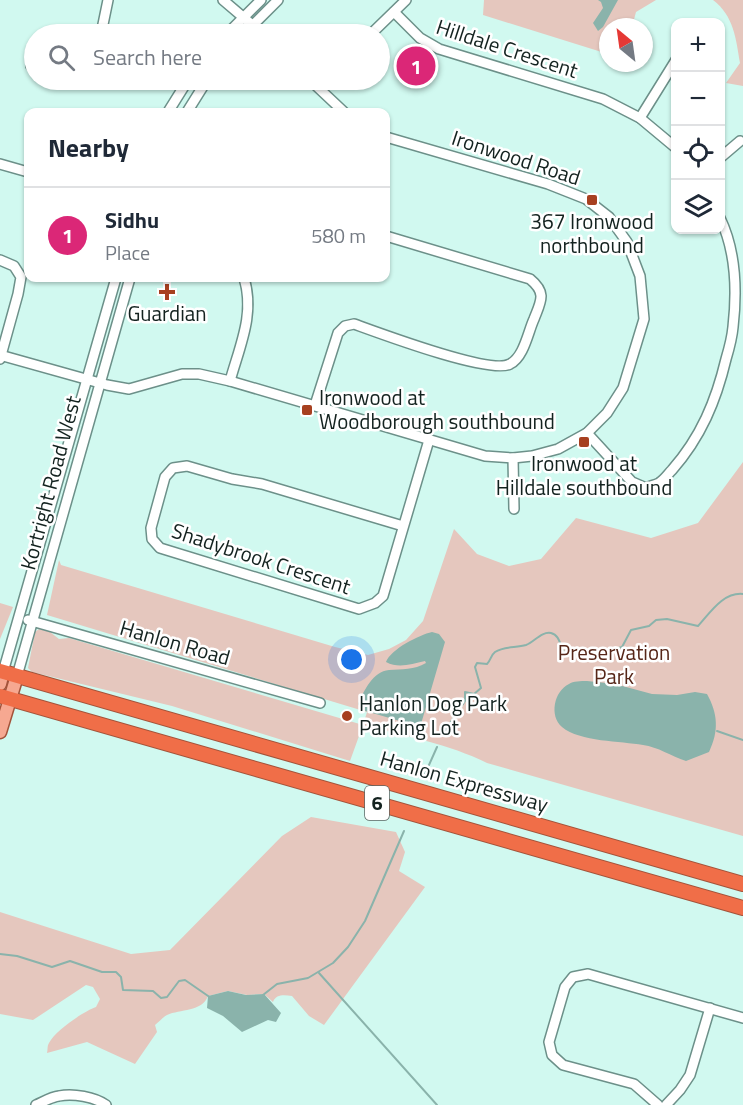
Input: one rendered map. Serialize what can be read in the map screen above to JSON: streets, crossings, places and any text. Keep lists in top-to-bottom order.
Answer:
{
  "streets": {
    "highway": ["Hanlon Expressway", "6"],
    "main road": ["Kortright Road West"],
    "street": [
      "Hilldale Crescent",
      "Ironwood Road",
      "Shadybrook Crescent",
      "Hanlon Road"
    ]
  },
  "crossings": [
    ["Ironwood Road", "Kortright Road West"],
    ["Ironwood Road", "Shadybrook Crescent"],
    ["Kortright Road West", "Hanlon Road"],
    ["Kortright Road West", "Hanlon Expressway"],
    ["Kortright Road West", "6"]
  ],
  "parks": ["Preservation Park"],
  "places": {
    "transit": ["367 Ironwood northbound", "Ironwood at Woodborough southbound", "Ironwood at Hilldale southbound"],
    "health": ["Guardian"],
    "other": ["Hanlon Dog Park Parking Lot"]
  },
  "north": "top left",
  "page": {
    "map_buttons": ["+", "−"],
    "search": "Search here",
    "pins": "1",
    "heading": "Nearby",
    "list": [
      {
        "mark": "1",
        "name": "Sidhu",
        "note": "Place",
        "value": "580 m"
      }
    ]
  }
}
